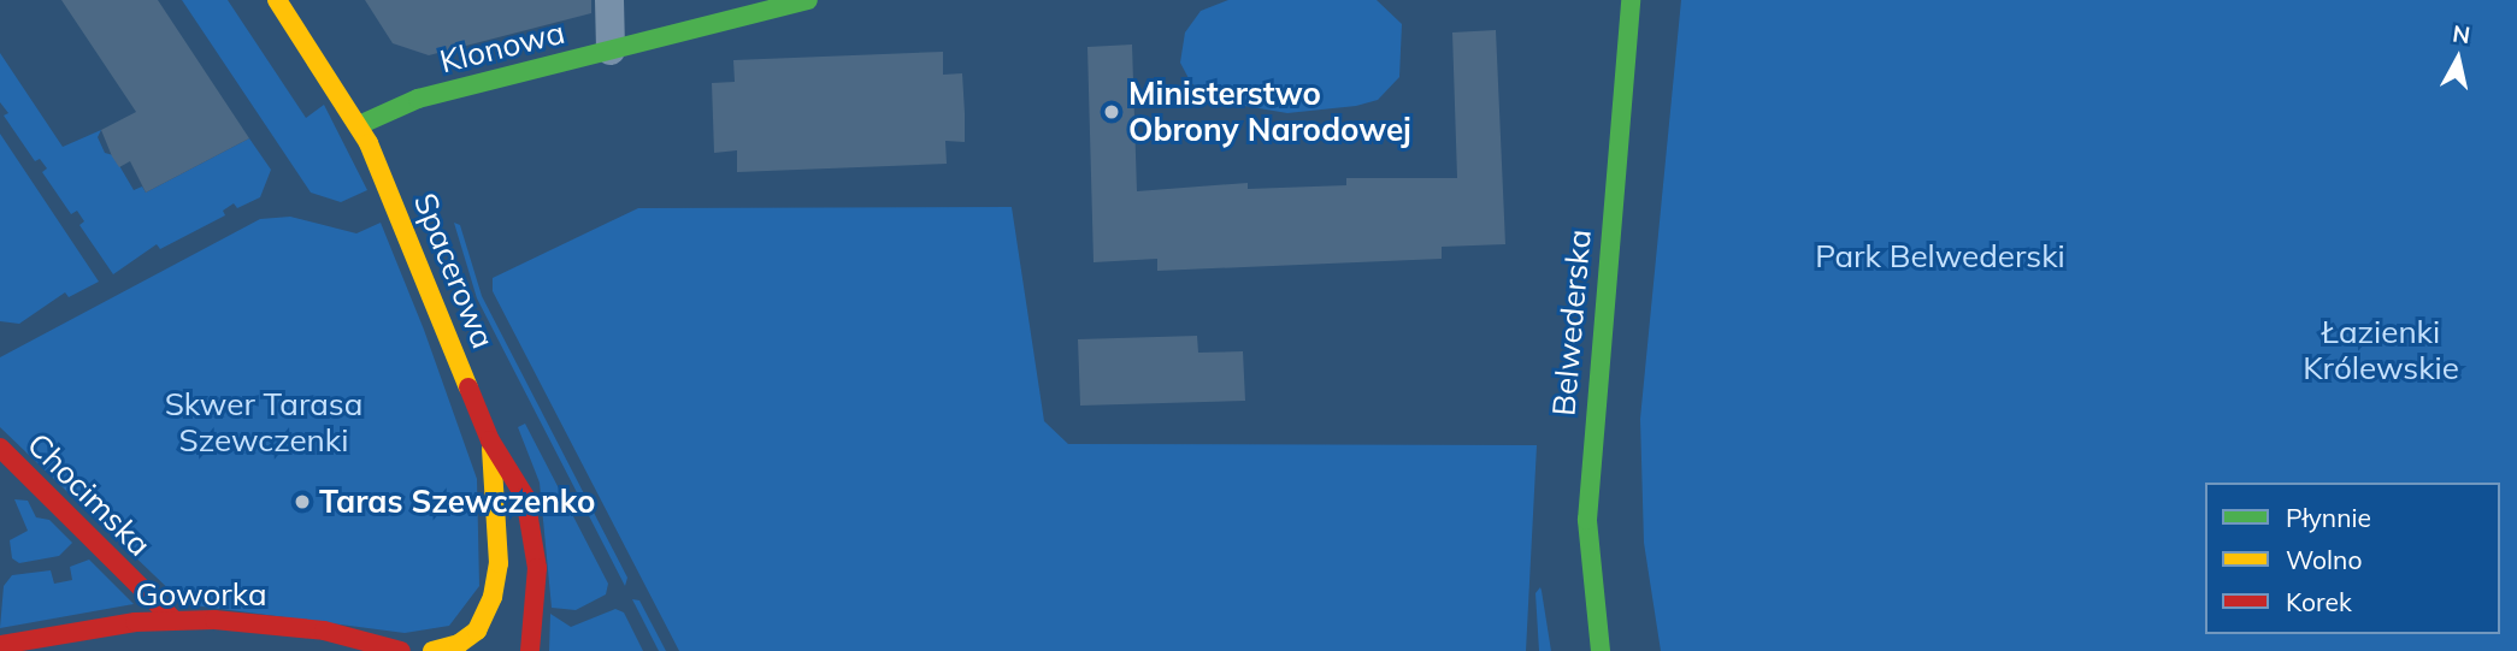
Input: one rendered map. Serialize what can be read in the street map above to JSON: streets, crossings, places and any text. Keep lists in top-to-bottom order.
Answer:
{
  "streets": {
    "street": [
      "Klonowa",
      "Spacerowa",
      "Belwederska",
      "Chocimska",
      "Goworka"
    ]
  },
  "crossings": [
    ["Klonowa", "Spacerowa"],
    ["Chocimska", "Goworka"]
  ],
  "parks": ["Park Belwederski", "Łazienki Królewskie", "Skwer Tarasa Szewczenki"],
  "places": ["Ministerstwo Obrony Narodowej", "Taras Szewczenko"],
  "legend": ["Płynnie", "Wolno", "Korek"],
  "north": "top"
}
